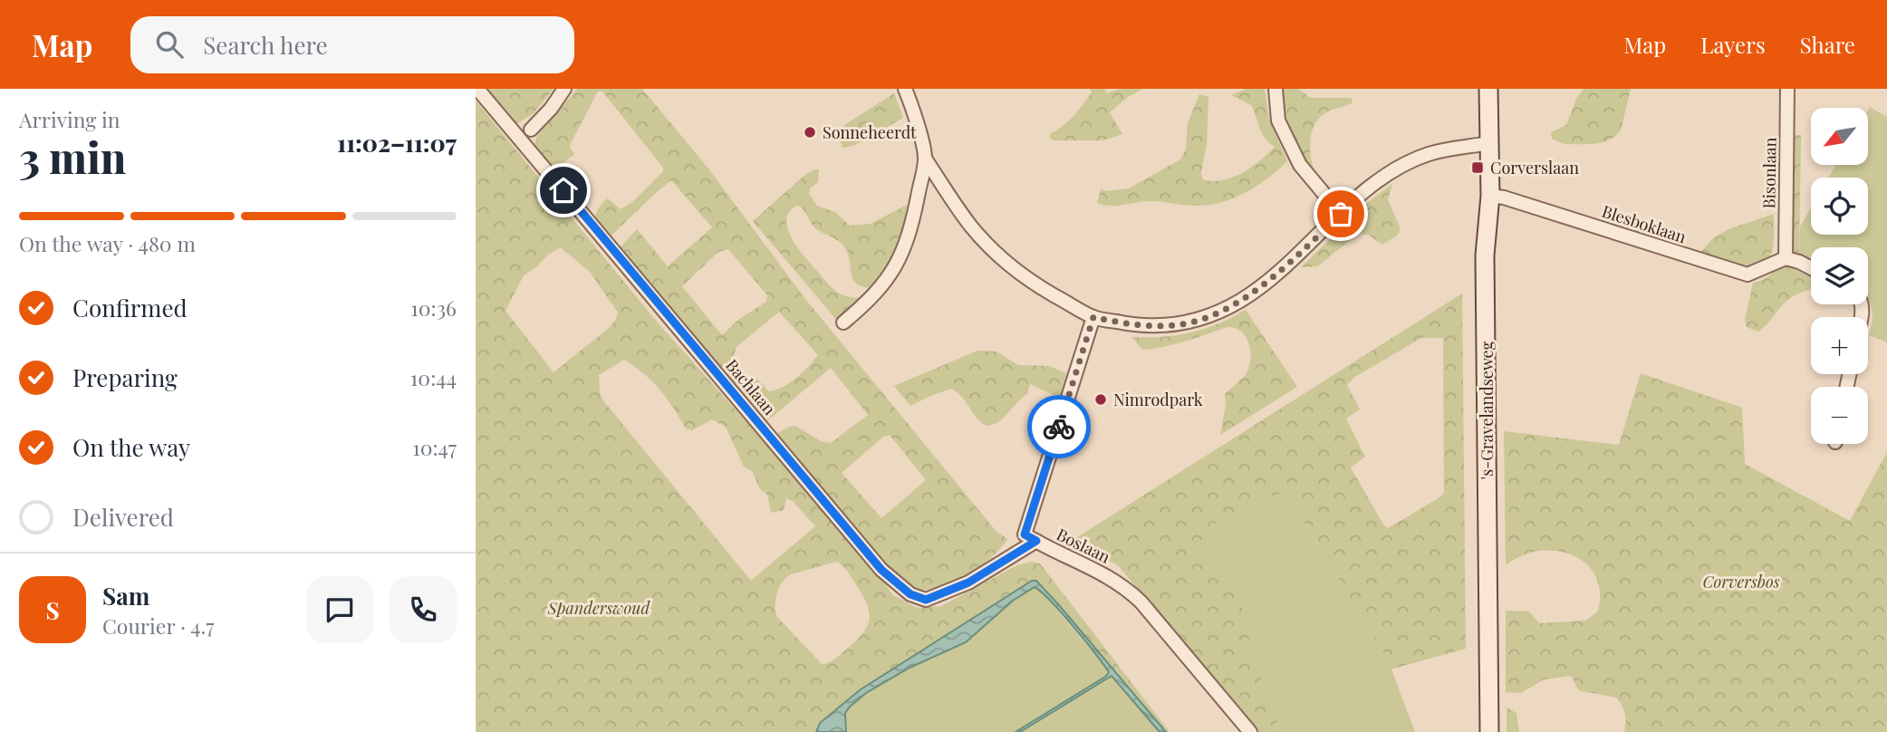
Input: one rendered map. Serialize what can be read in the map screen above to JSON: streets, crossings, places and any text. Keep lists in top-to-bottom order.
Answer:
{
  "streets": {
    "street": [
      "Bisonlaan",
      "Blesboklaan",
      "Bachlaan",
      "'s-Gravelandseweg",
      "Boslaan"
    ]
  },
  "crossings": [
    ["Bisonlaan", "Blesboklaan"],
    ["Blesboklaan", "'s-Gravelandseweg"],
    ["Bachlaan", "Boslaan"]
  ],
  "parks": ["Corversbos", "Spanderswoud"],
  "places": {
    "other": ["Sonneheerdt", "Nimrodpark"],
    "transit": ["Corverslaan"]
  },
  "north": "bottom left",
  "page": {
    "header": "Map",
    "search": "Search here",
    "nav": ["Map", "Layers", "Share"],
    "heading": ["3 min", "Arriving in", "11:02–11:07"],
    "panel": ["Sam", "Courier · 4.7"],
    "map_buttons": ["+", "−"],
    "bar": "On the way · 480 m",
    "list": [
      ["Confirmed", "10:36"],
      ["Preparing", "10:44"],
      ["On the way", "10:47"],
      "Delivered"
    ],
    "round": "S"
  }
}
